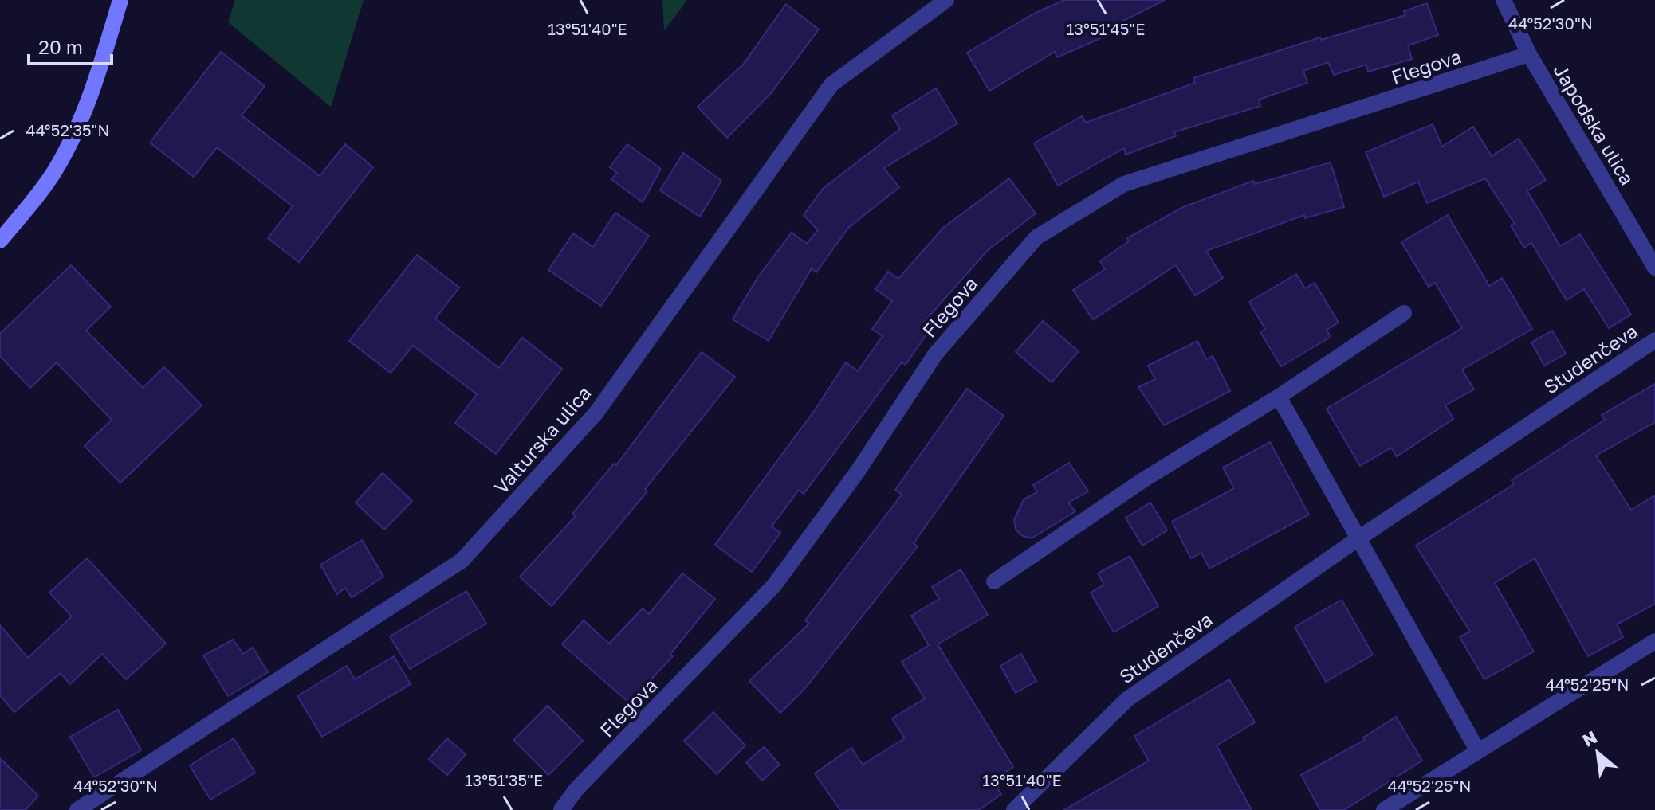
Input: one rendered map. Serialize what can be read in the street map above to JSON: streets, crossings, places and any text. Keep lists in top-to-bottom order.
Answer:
{
  "streets": {
    "street": [
      "Flegova",
      "Japodska ulica",
      "Studenčeva",
      "Valturska ulica"
    ]
  },
  "crossings": [
    ["Flegova", "Japodska ulica"]
  ],
  "scale_bar": "20 m",
  "north": "top left",
  "coordinates": [
    "44°52'30\"N",
    "13°51'40\"E",
    "13°51'45\"E",
    "44°52'35\"N",
    "44°52'25\"N",
    "13°51'35\"E"
  ]
}
